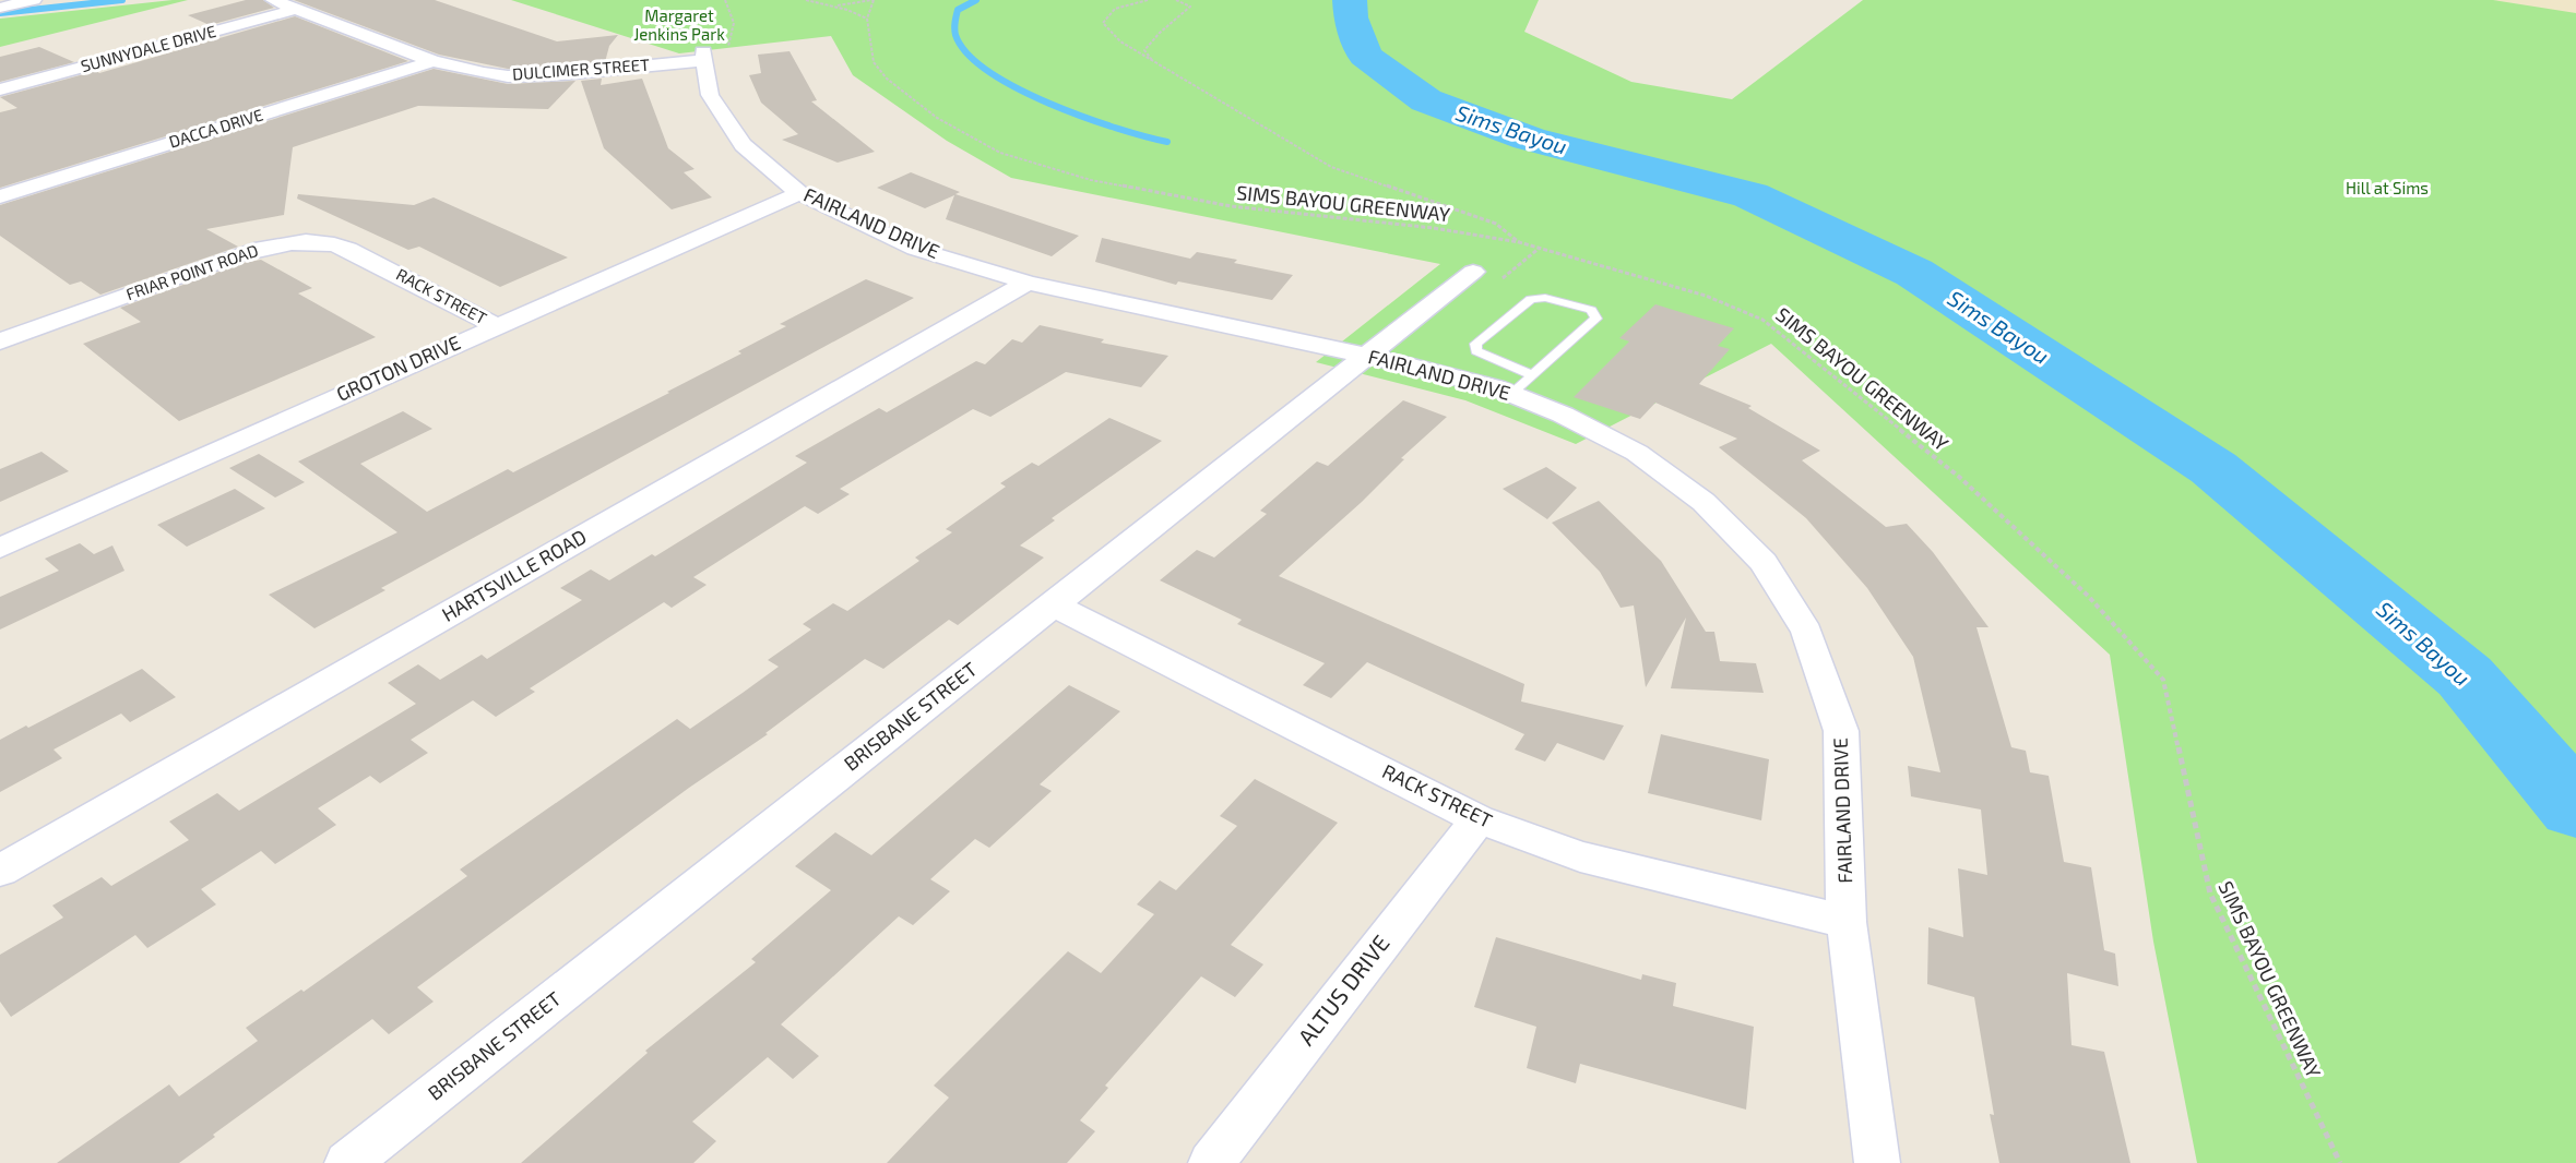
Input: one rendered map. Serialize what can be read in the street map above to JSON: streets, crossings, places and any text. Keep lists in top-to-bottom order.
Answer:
{
  "streets": {
    "street": [
      "SUNNYDALE DRIVE",
      "DULCIMER STREET",
      "DACCA DRIVE",
      "FAIRLAND DRIVE",
      "FRIAR POINT ROAD",
      "RACK STREET",
      "GROTON DRIVE",
      "HARTSVILLE ROAD",
      "BRISBANE STREET",
      "ALTUS DRIVE"
    ],
    "path": ["SIMS BAYOU GREENWAY"]
  },
  "crossings": [
    ["SUNNYDALE DRIVE", "DULCIMER STREET"],
    ["DULCIMER STREET", "DACCA DRIVE"],
    ["DULCIMER STREET", "FAIRLAND DRIVE"],
    ["FAIRLAND DRIVE", "RACK STREET"],
    ["FAIRLAND DRIVE", "GROTON DRIVE"],
    ["FAIRLAND DRIVE", "HARTSVILLE ROAD"],
    ["FAIRLAND DRIVE", "BRISBANE STREET"],
    ["FRIAR POINT ROAD", "RACK STREET"],
    ["RACK STREET", "GROTON DRIVE"],
    ["RACK STREET", "BRISBANE STREET"],
    ["RACK STREET", "ALTUS DRIVE"]
  ],
  "water": ["Sims Bayou"],
  "parks": ["Margaret Jenkins Park", "Hill at Sims"]
}
